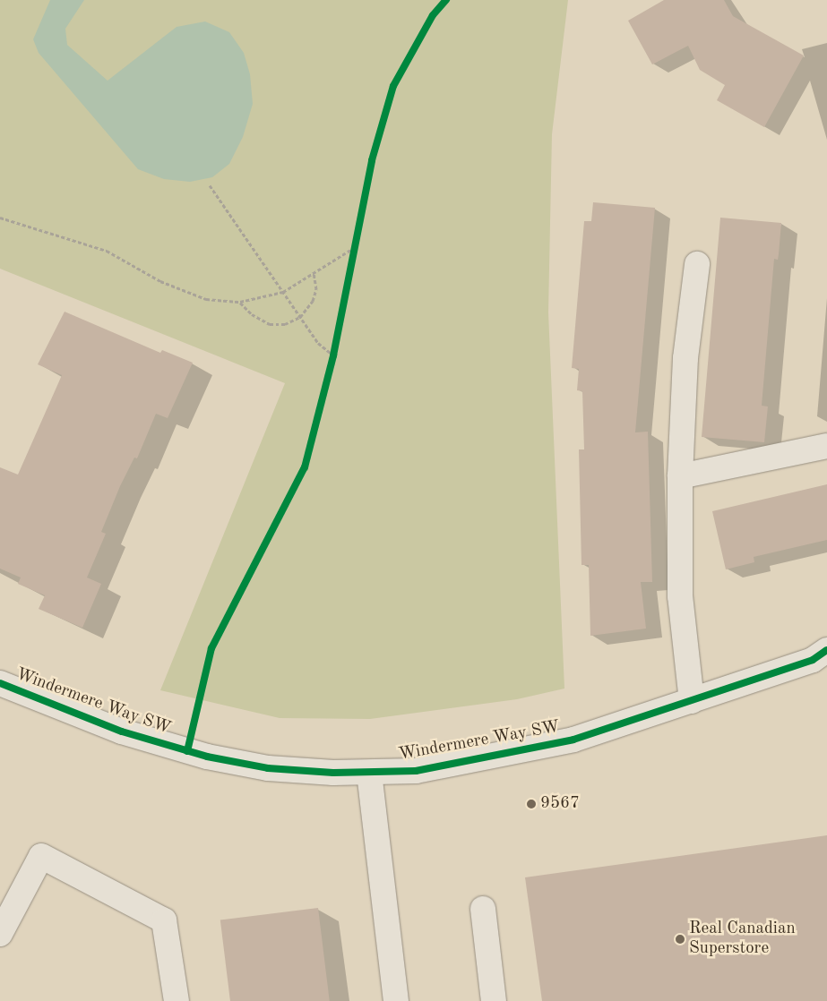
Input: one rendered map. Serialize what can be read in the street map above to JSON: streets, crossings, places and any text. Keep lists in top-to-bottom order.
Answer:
{
  "streets": {
    "street": ["Windermere Way SW"]
  },
  "places": ["9567", "Real Canadian Superstore"]
}
